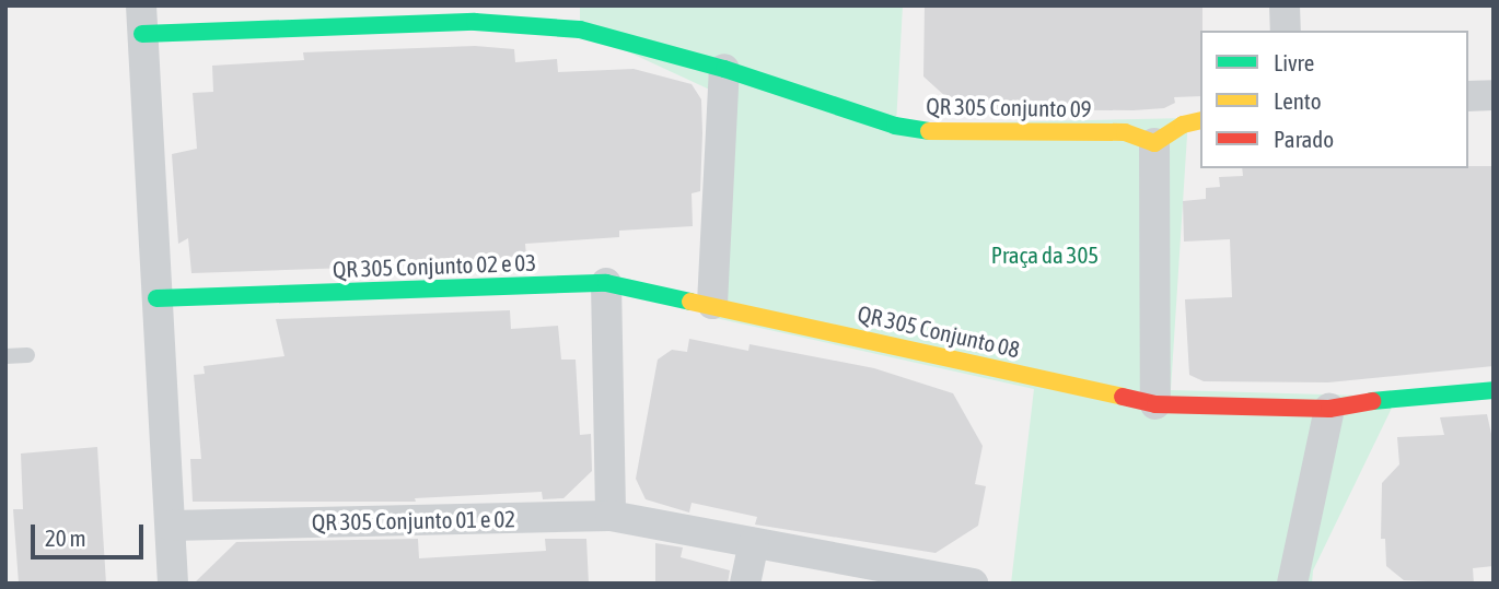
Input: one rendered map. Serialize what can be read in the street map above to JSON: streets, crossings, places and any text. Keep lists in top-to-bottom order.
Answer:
{
  "streets": {
    "street": [
      "QR 305 Conjunto 09",
      "QR 305 Conjunto 02 e 03",
      "QR 305 Conjunto 08",
      "QR 305 Conjunto 01 e 02"
    ]
  },
  "crossings": [
    ["QR 305 Conjunto 02 e 03", "QR 305 Conjunto 08"]
  ],
  "parks": ["Praça da 305"],
  "legend": ["Livre", "Lento", "Parado"],
  "scale_bar": "20 m"
}
